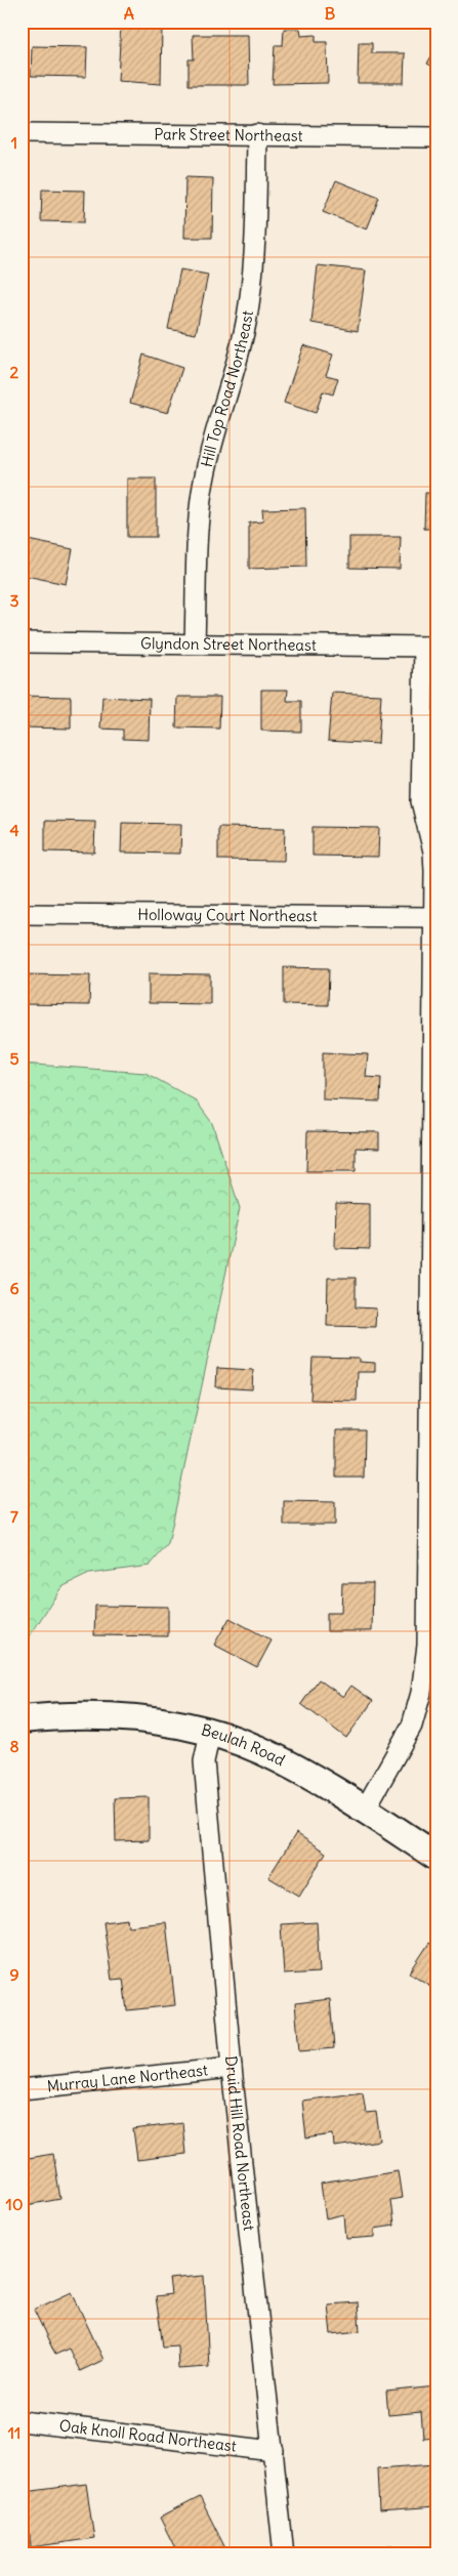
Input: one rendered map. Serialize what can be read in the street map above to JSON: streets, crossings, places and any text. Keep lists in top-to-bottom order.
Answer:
{
  "streets": {
    "main road": ["Beulah Road"],
    "street": [
      "Park Street Northeast",
      "Hill Top Road Northeast",
      "Glyndon Street Northeast",
      "Holloway Court Northeast",
      "Murray Lane Northeast",
      "Druid Hill Road Northeast",
      "Oak Knoll Road Northeast"
    ]
  },
  "crossings": [
    ["Park Street Northeast", "Hill Top Road Northeast"],
    ["Hill Top Road Northeast", "Glyndon Street Northeast"],
    ["Beulah Road", "Druid Hill Road Northeast"],
    ["Murray Lane Northeast", "Druid Hill Road Northeast"],
    ["Druid Hill Road Northeast", "Oak Knoll Road Northeast"]
  ],
  "grid": {
    "columns": ["A", "B"],
    "rows": [
      "1",
      "2",
      "3",
      "4",
      "5",
      "6",
      "7",
      "8",
      "9",
      "10",
      "11"
    ]
  }
}
